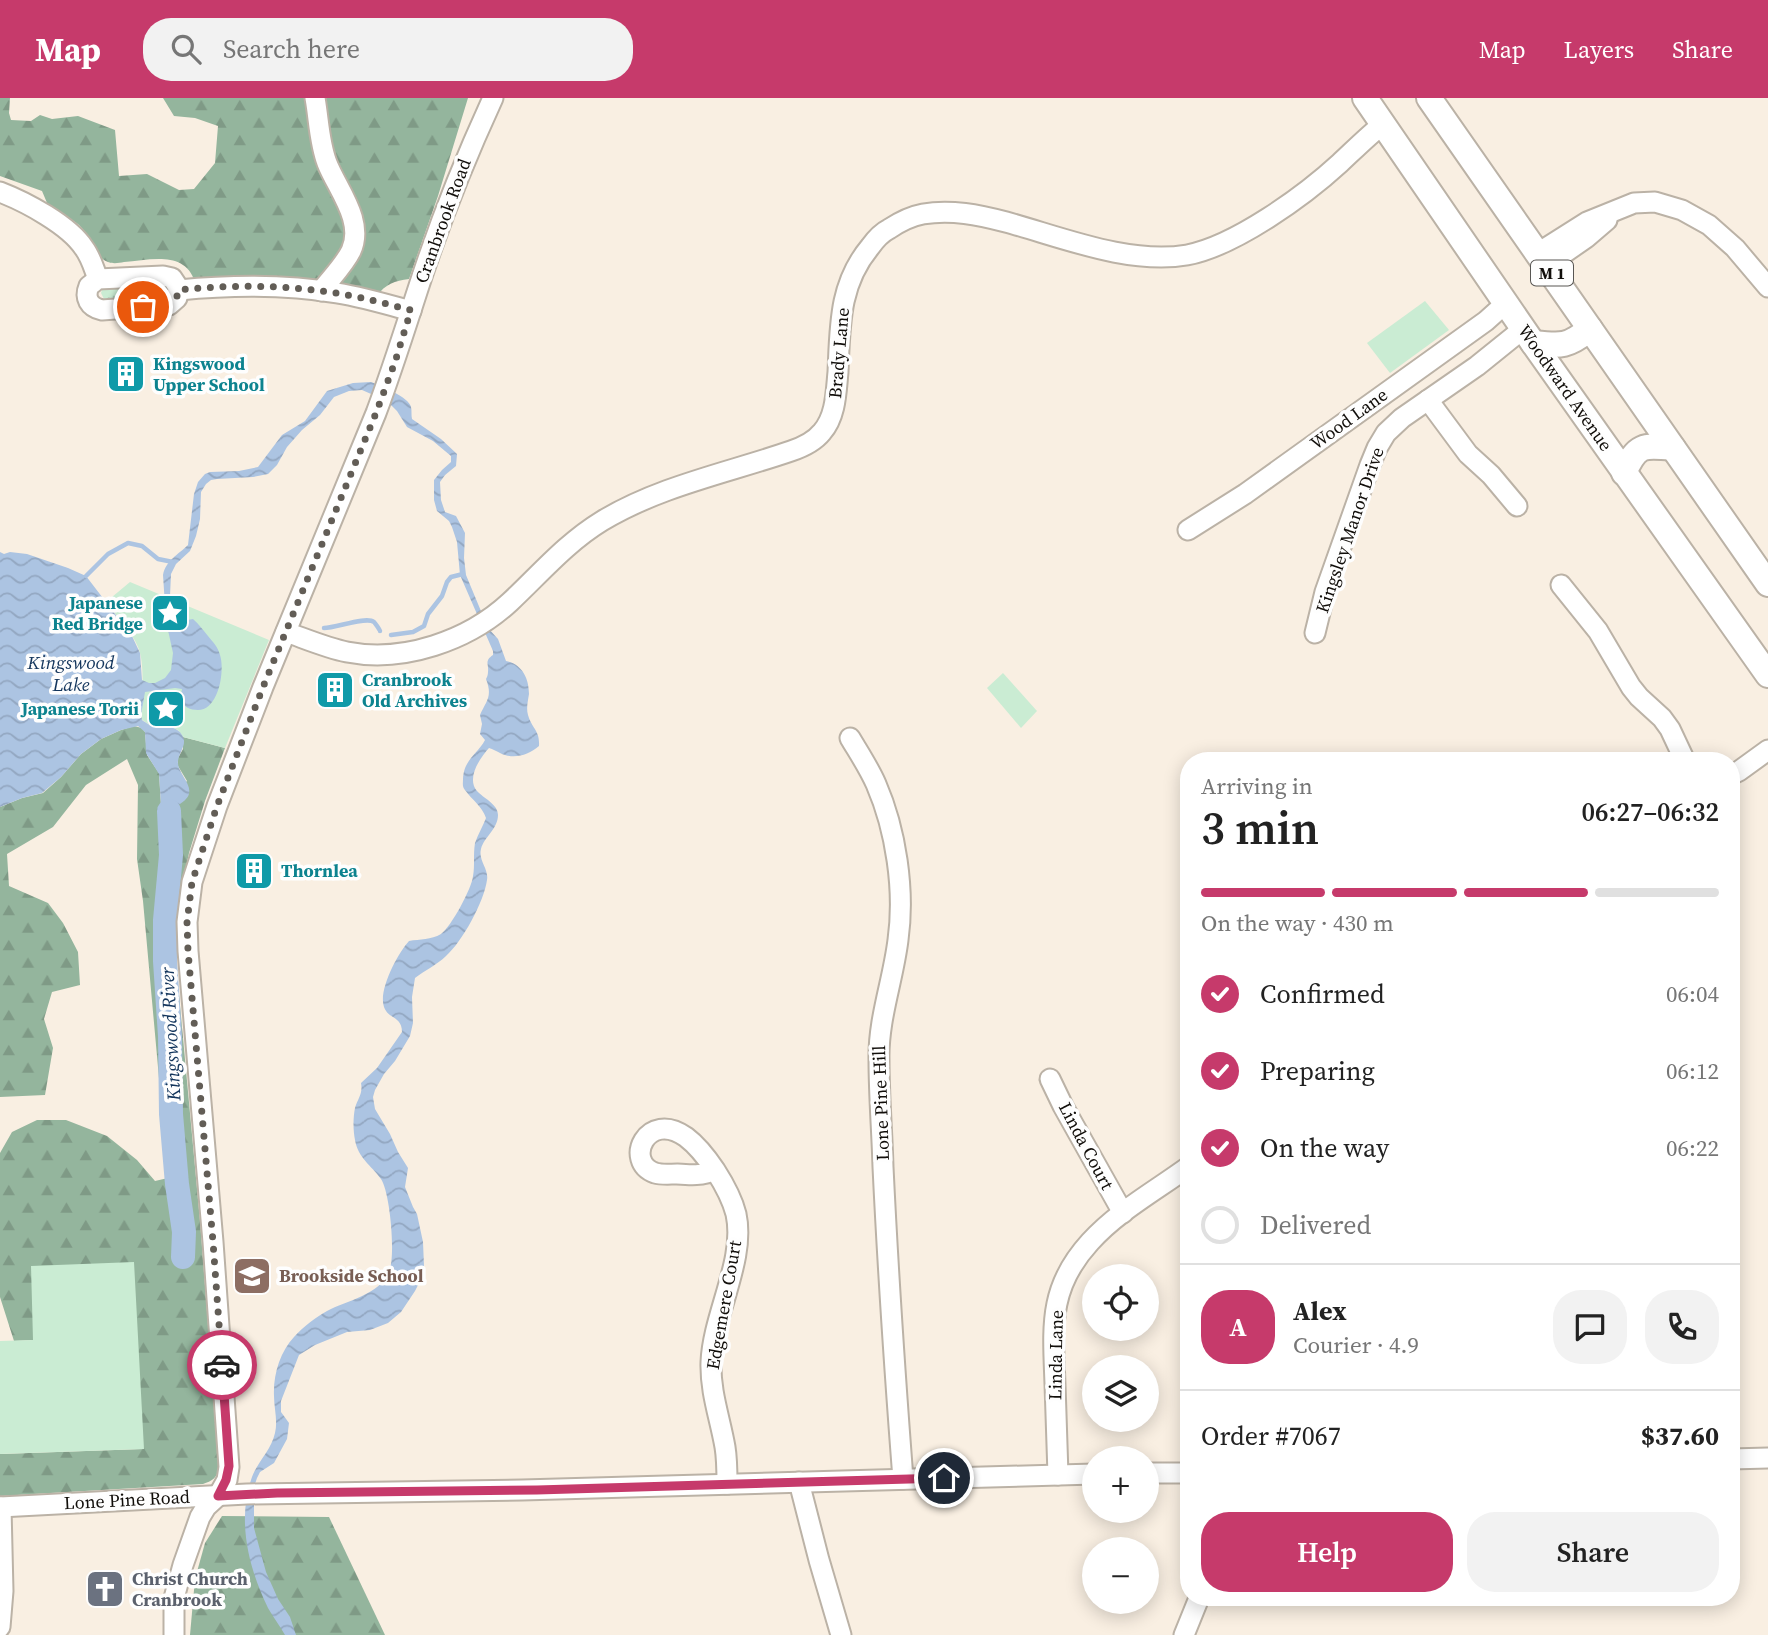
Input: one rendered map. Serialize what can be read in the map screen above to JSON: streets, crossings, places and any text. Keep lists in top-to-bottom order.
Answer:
{
  "streets": {
    "main road": ["M 1", "Woodward Avenue"],
    "street": [
      "Cranbrook Road",
      "Brady Lane",
      "Wood Lane",
      "Kingsley Manor Drive",
      "Lone Pine Hill",
      "Linda Court",
      "Edgemere Court",
      "Linda Lane",
      "Lone Pine Road"
    ]
  },
  "crossings": [
    ["Cranbrook Road", "Brady Lane"],
    ["Cranbrook Road", "Lone Pine Road"],
    ["Brady Lane", "Woodward Avenue"],
    ["Woodward Avenue", "Wood Lane"],
    ["Woodward Avenue", "Kingsley Manor Drive"],
    ["Lone Pine Hill", "Lone Pine Road"],
    ["Linda Court", "Linda Lane"],
    ["Edgemere Court", "Lone Pine Road"],
    ["Linda Lane", "Lone Pine Road"]
  ],
  "water": ["Kingswood Lake", "Kingswood River"],
  "places": {
    "building": ["Kingswood Upper School", "Cranbrook Old Archives", "Thornlea"],
    "place": ["Japanese Red Bridge", "Japanese Torii"],
    "school or university": ["Brookside School"],
    "church": ["Christ Church Cranbrook"]
  },
  "page": {
    "header": "Map",
    "search": "Search here",
    "nav": ["Map", "Layers", "Share"],
    "heading": ["3 min", "Arriving in", "06:27–06:32"],
    "panel": [
      "Alex",
      "Courier · 4.9",
      "Order #7067",
      "$37.60"
    ],
    "bar": "On the way · 430 m",
    "list": [
      ["Confirmed", "06:04"],
      ["Preparing", "06:12"],
      ["On the way", "06:22"],
      "Delivered"
    ],
    "map_buttons": ["+", "−"],
    "round": "A",
    "buttons": ["Help", "Share"]
  }
}
